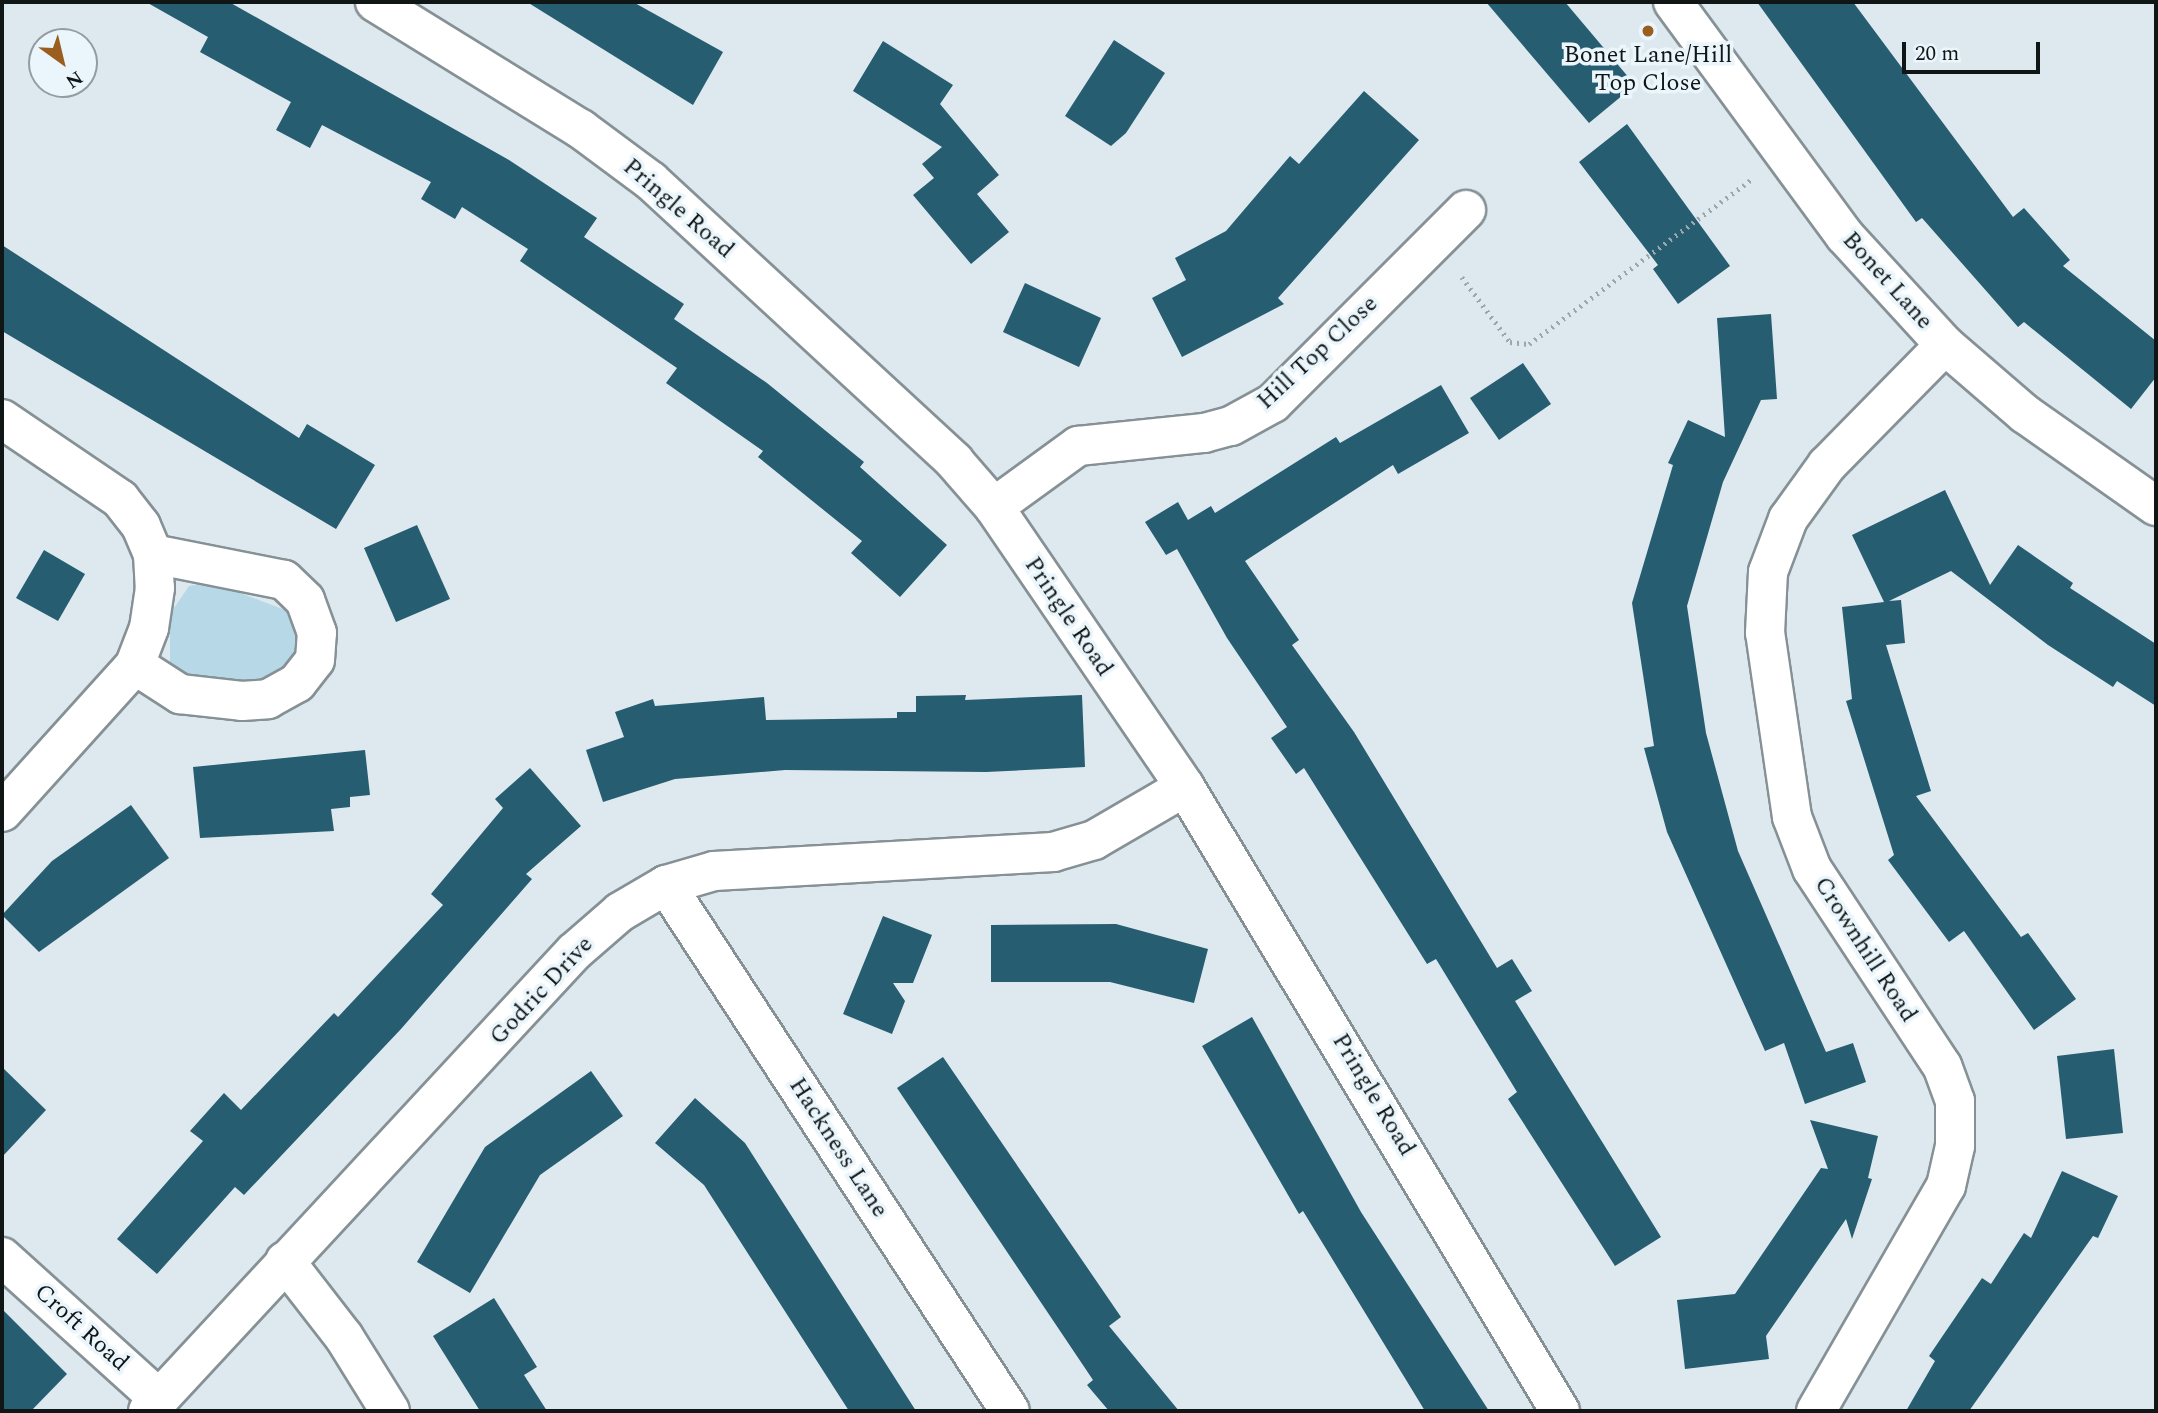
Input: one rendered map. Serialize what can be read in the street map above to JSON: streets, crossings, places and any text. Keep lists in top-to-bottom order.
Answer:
{
  "streets": {
    "street": [
      "Pringle Road",
      "Bonet Lane",
      "Hill Top Close",
      "Crownhill Road",
      "Godric Drive",
      "Hackness Lane",
      "Croft Road"
    ]
  },
  "crossings": [
    ["Pringle Road", "Hill Top Close"],
    ["Pringle Road", "Godric Drive"],
    ["Bonet Lane", "Crownhill Road"],
    ["Godric Drive", "Hackness Lane"],
    ["Godric Drive", "Croft Road"]
  ],
  "places": ["Bonet Lane/Hill Top Close"],
  "scale_bar": "20 m",
  "north": "bottom right"
}
